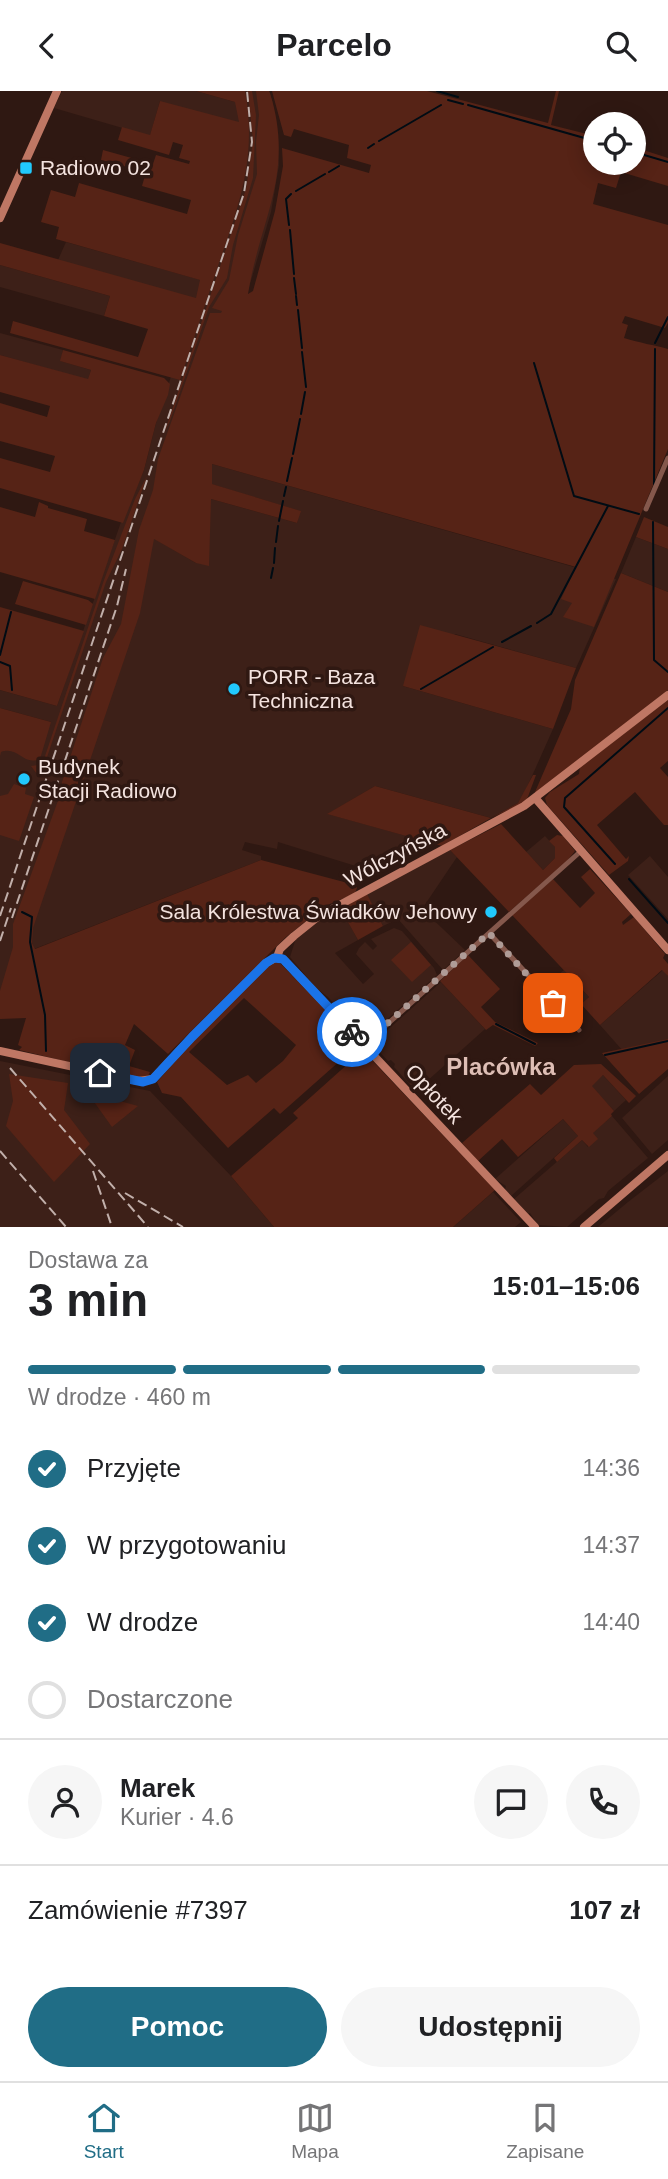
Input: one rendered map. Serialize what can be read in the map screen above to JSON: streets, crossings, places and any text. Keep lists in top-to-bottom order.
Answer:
{
  "streets": {
    "street": ["Wólczyńska", "Opłotek"]
  },
  "crossings": [
    ["Wólczyńska", "Opłotek"]
  ],
  "districts": ["Placówka"],
  "places": {
    "transit": ["Radiowo 02"],
    "other": ["PORR - Baza Techniczna", "Budynek Stacji Radiowo", "Sala Królestwa Świadków Jehowy"]
  },
  "page": {
    "header": "Parcelo",
    "heading": ["3 min", "Dostawa za", "15:01–15:06"],
    "panel": [
      "Marek",
      "Kurier · 4.6",
      "Zamówienie #7397",
      "107 zł"
    ],
    "bar": "W drodze · 460 m",
    "list": [
      ["Przyjęte", "14:36"],
      ["W przygotowaniu", "14:37"],
      ["W drodze", "14:40"],
      "Dostarczone"
    ],
    "buttons": ["Pomoc", "Udostępnij"],
    "tabs": ["Start", "Mapa", "Zapisane"]
  }
}
